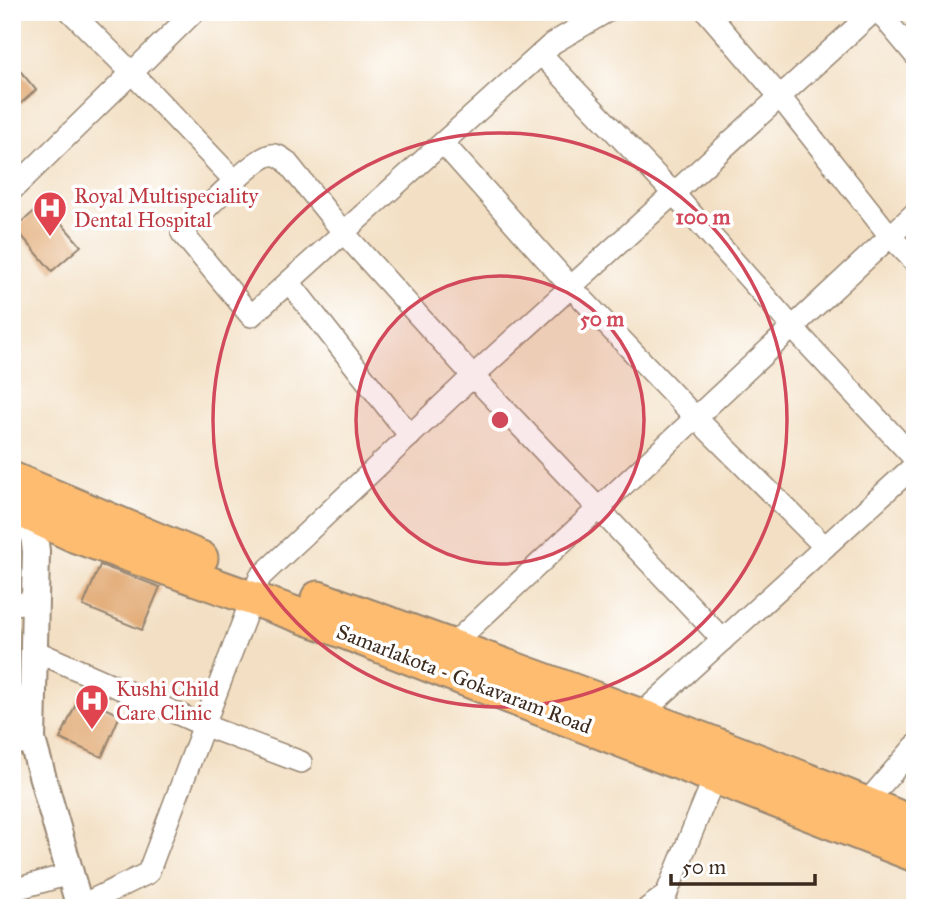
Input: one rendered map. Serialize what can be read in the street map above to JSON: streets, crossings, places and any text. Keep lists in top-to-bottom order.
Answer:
{
  "streets": {
    "main road": ["Samarlakota - Gokavaram Road"]
  },
  "places": {
    "hospital": ["Royal Multispeciality Dental Hospital", "Kushi Child Care Clinic"]
  },
  "scale_bar": "50 m",
  "rings": ["100 m", "50 m"]
}
